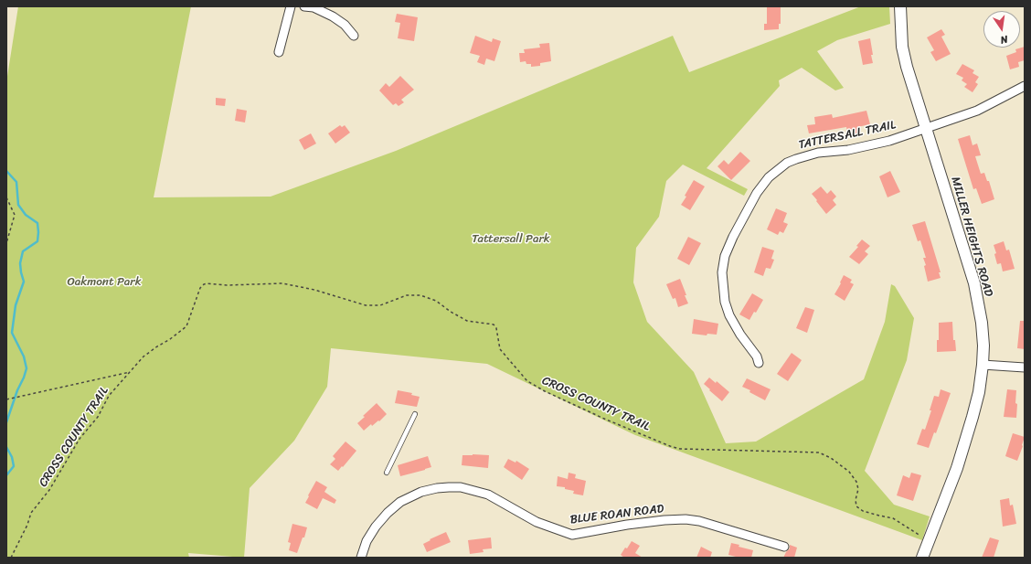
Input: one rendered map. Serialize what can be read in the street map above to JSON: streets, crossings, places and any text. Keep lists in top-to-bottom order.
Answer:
{
  "streets": {
    "street": ["TATTERSALL TRAIL", "MILLER HEIGHTS ROAD", "BLUE ROAN ROAD"],
    "path": ["CROSS COUNTY TRAIL"]
  },
  "crossings": [
    ["TATTERSALL TRAIL", "MILLER HEIGHTS ROAD"],
    ["MILLER HEIGHTS ROAD", "CROSS COUNTY TRAIL"]
  ],
  "parks": ["Tattersall Park", "Oakmont Park"],
  "north": "bottom"
}
